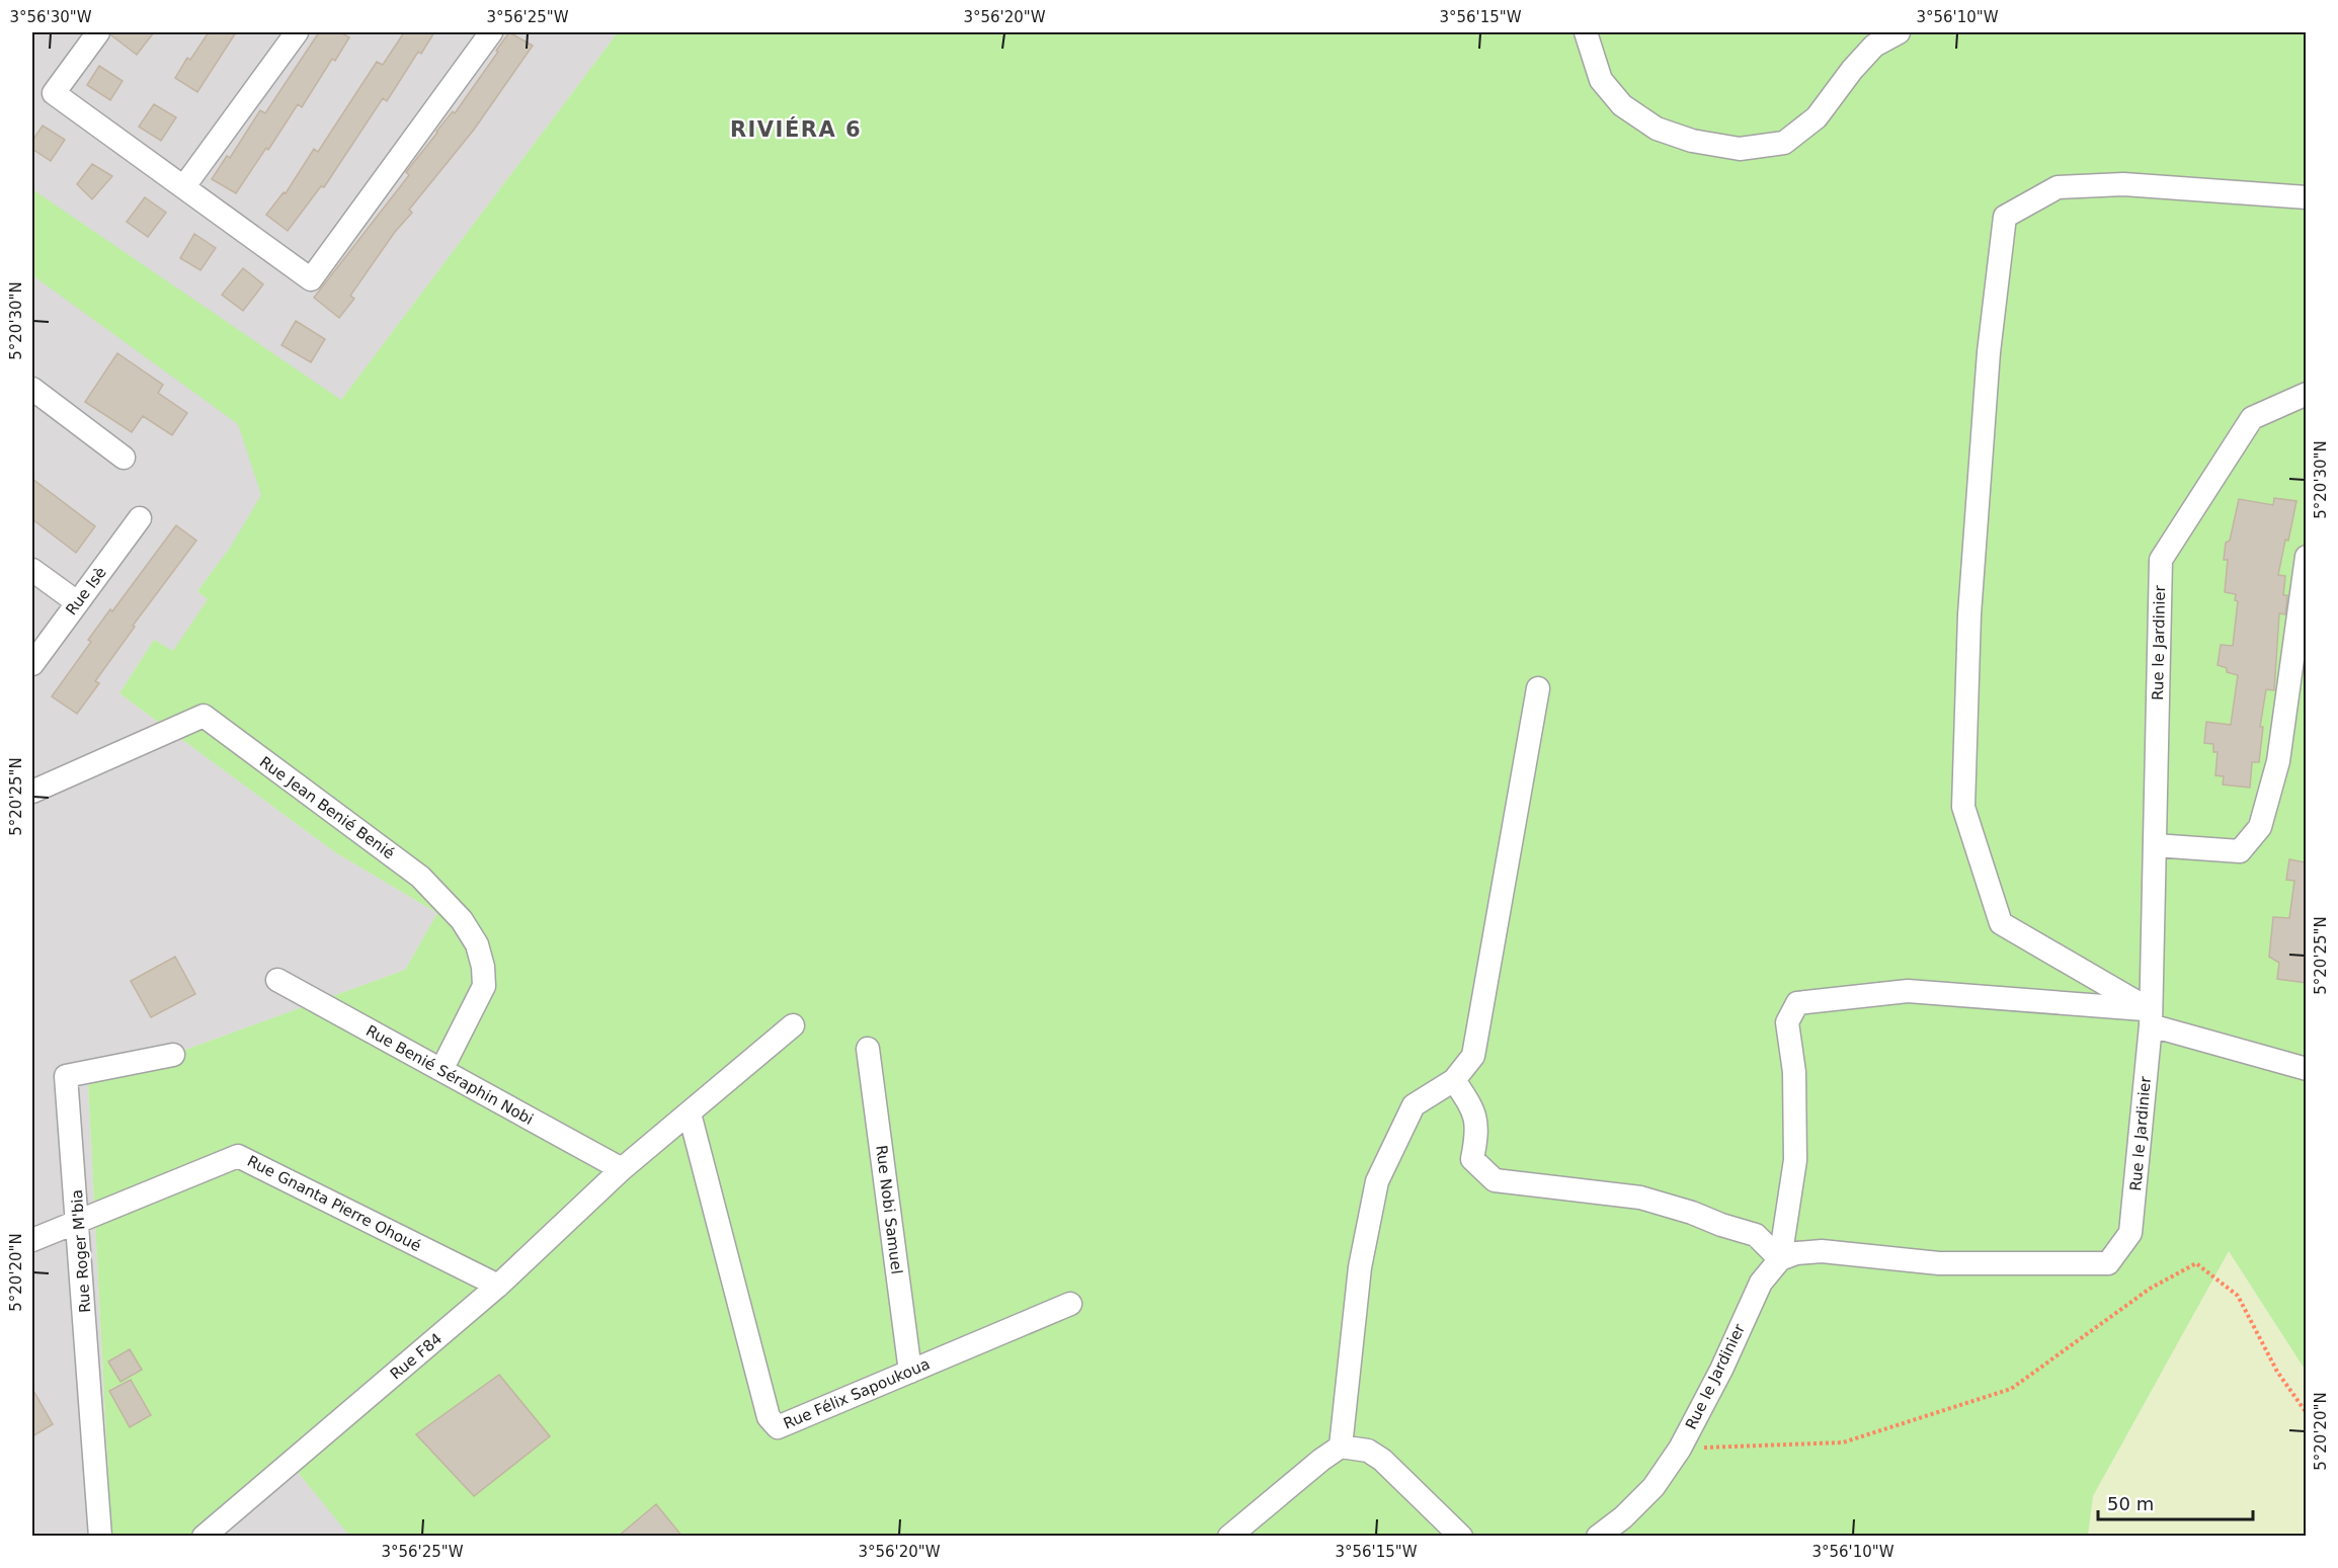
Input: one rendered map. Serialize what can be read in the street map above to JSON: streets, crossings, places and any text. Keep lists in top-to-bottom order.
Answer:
{
  "streets": {
    "street": [
      "Rue Isè",
      "Rue le Jardinier",
      "Rue Jean Benié Benié",
      "Rue Benié Séraphin Nobi",
      "Rue Gnanta Pierre Ohoué",
      "Rue Nobi Samuel",
      "Rue Roger M'bia",
      "Rue F84",
      "Rue Félix Sapoukoua"
    ]
  },
  "crossings": [
    ["Rue Jean Benié Benié", "Rue Benié Séraphin Nobi"],
    ["Rue Benié Séraphin Nobi", "Rue F84"],
    ["Rue Gnanta Pierre Ohoué", "Rue Roger M'bia"],
    ["Rue Gnanta Pierre Ohoué", "Rue F84"],
    ["Rue Nobi Samuel", "Rue Félix Sapoukoua"],
    ["Rue F84", "Rue Félix Sapoukoua"]
  ],
  "districts": ["RIVIÉRA 6"],
  "scale_bar": "50 m",
  "coordinates": [
    "3°56'30\"W",
    "3°56'25\"W",
    "3°56'20\"W",
    "3°56'15\"W",
    "3°56'10\"W",
    "5°20'30\"N",
    "5°20'25\"N",
    "5°20'20\"N"
  ]
}
